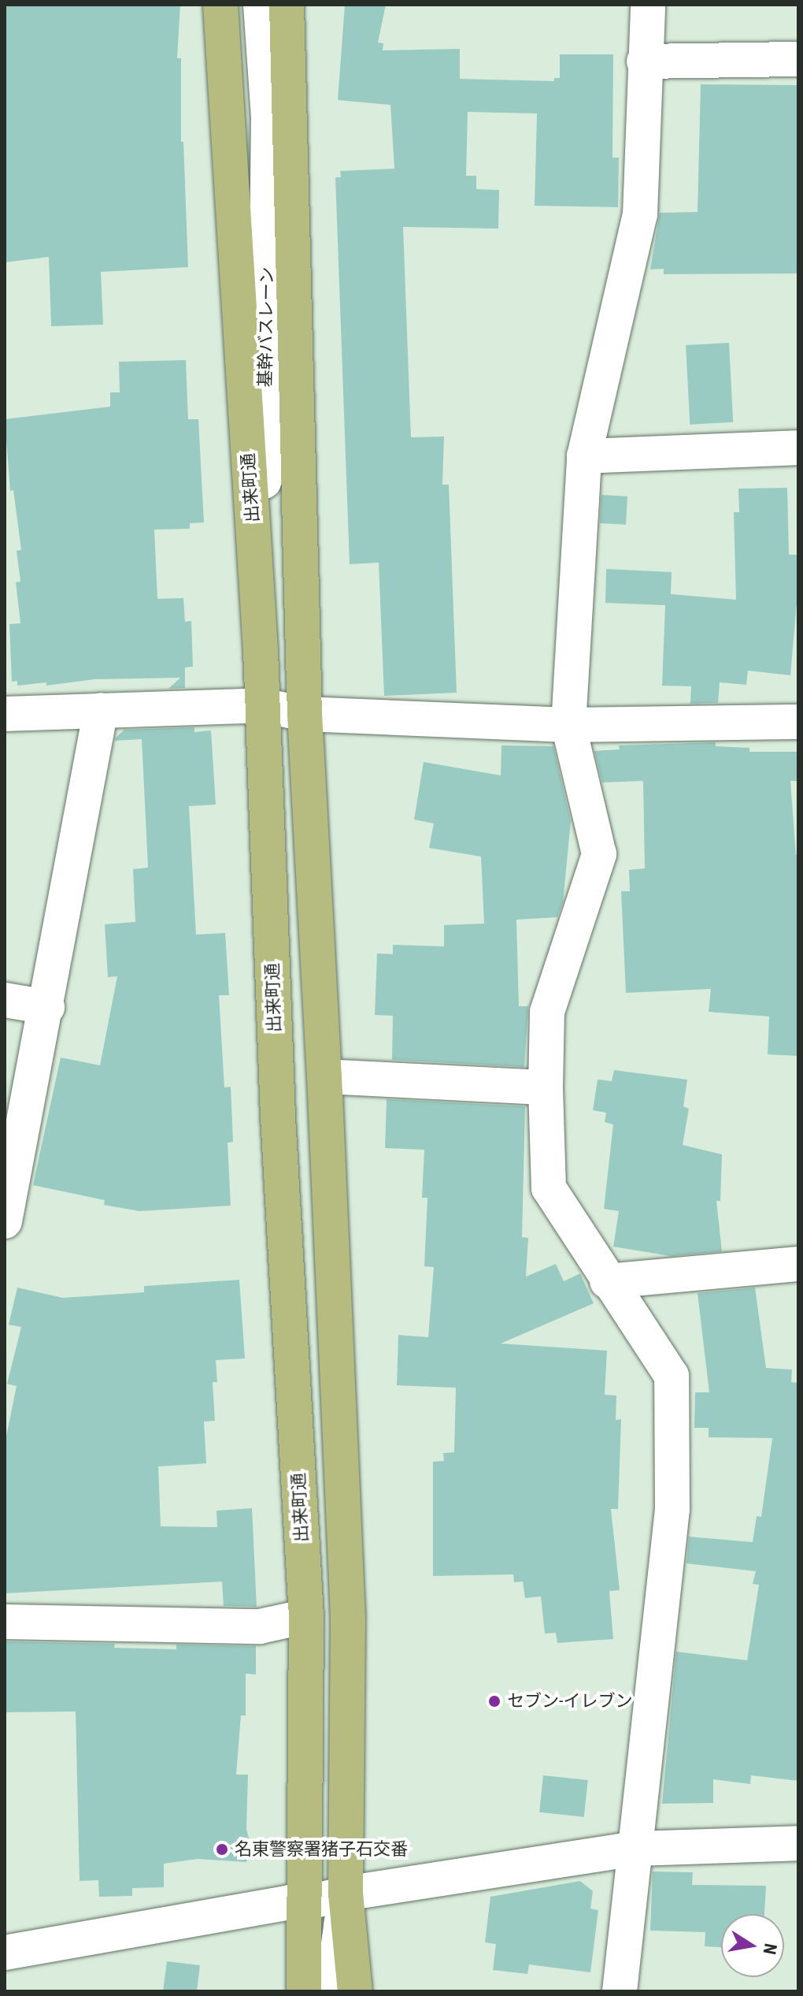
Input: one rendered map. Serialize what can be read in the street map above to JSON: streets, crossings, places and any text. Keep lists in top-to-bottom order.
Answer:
{
  "streets": {
    "main road": ["出来町通"],
    "street": ["基幹バスレーン"]
  },
  "crossings": [
    ["基幹バスレーン", "出来町通"]
  ],
  "places": ["セブン-イレブン", "名東警察署猪子石交番"],
  "north": "right"
}
